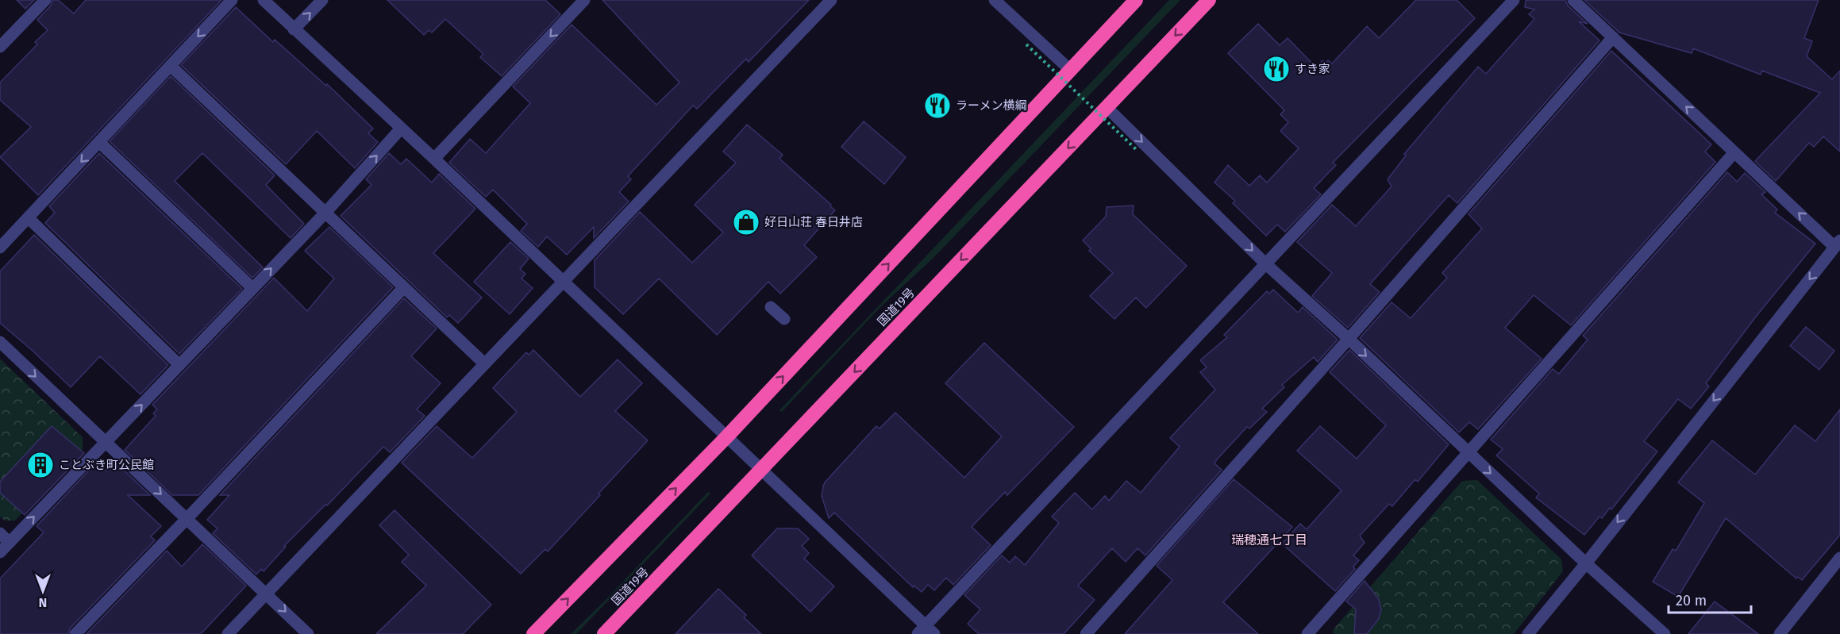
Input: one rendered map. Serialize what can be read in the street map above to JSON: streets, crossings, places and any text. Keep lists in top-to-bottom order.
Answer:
{
  "streets": {
    "highway": ["国道19号"]
  },
  "districts": ["瑞穂通七丁目"],
  "places": {
    "restaurant": ["すき家", "ラーメン横綱"],
    "shop": ["好日山荘 春日井店"],
    "building": ["ことぶき町公民館"]
  },
  "scale_bar": "20 m",
  "north": "bottom"
}
